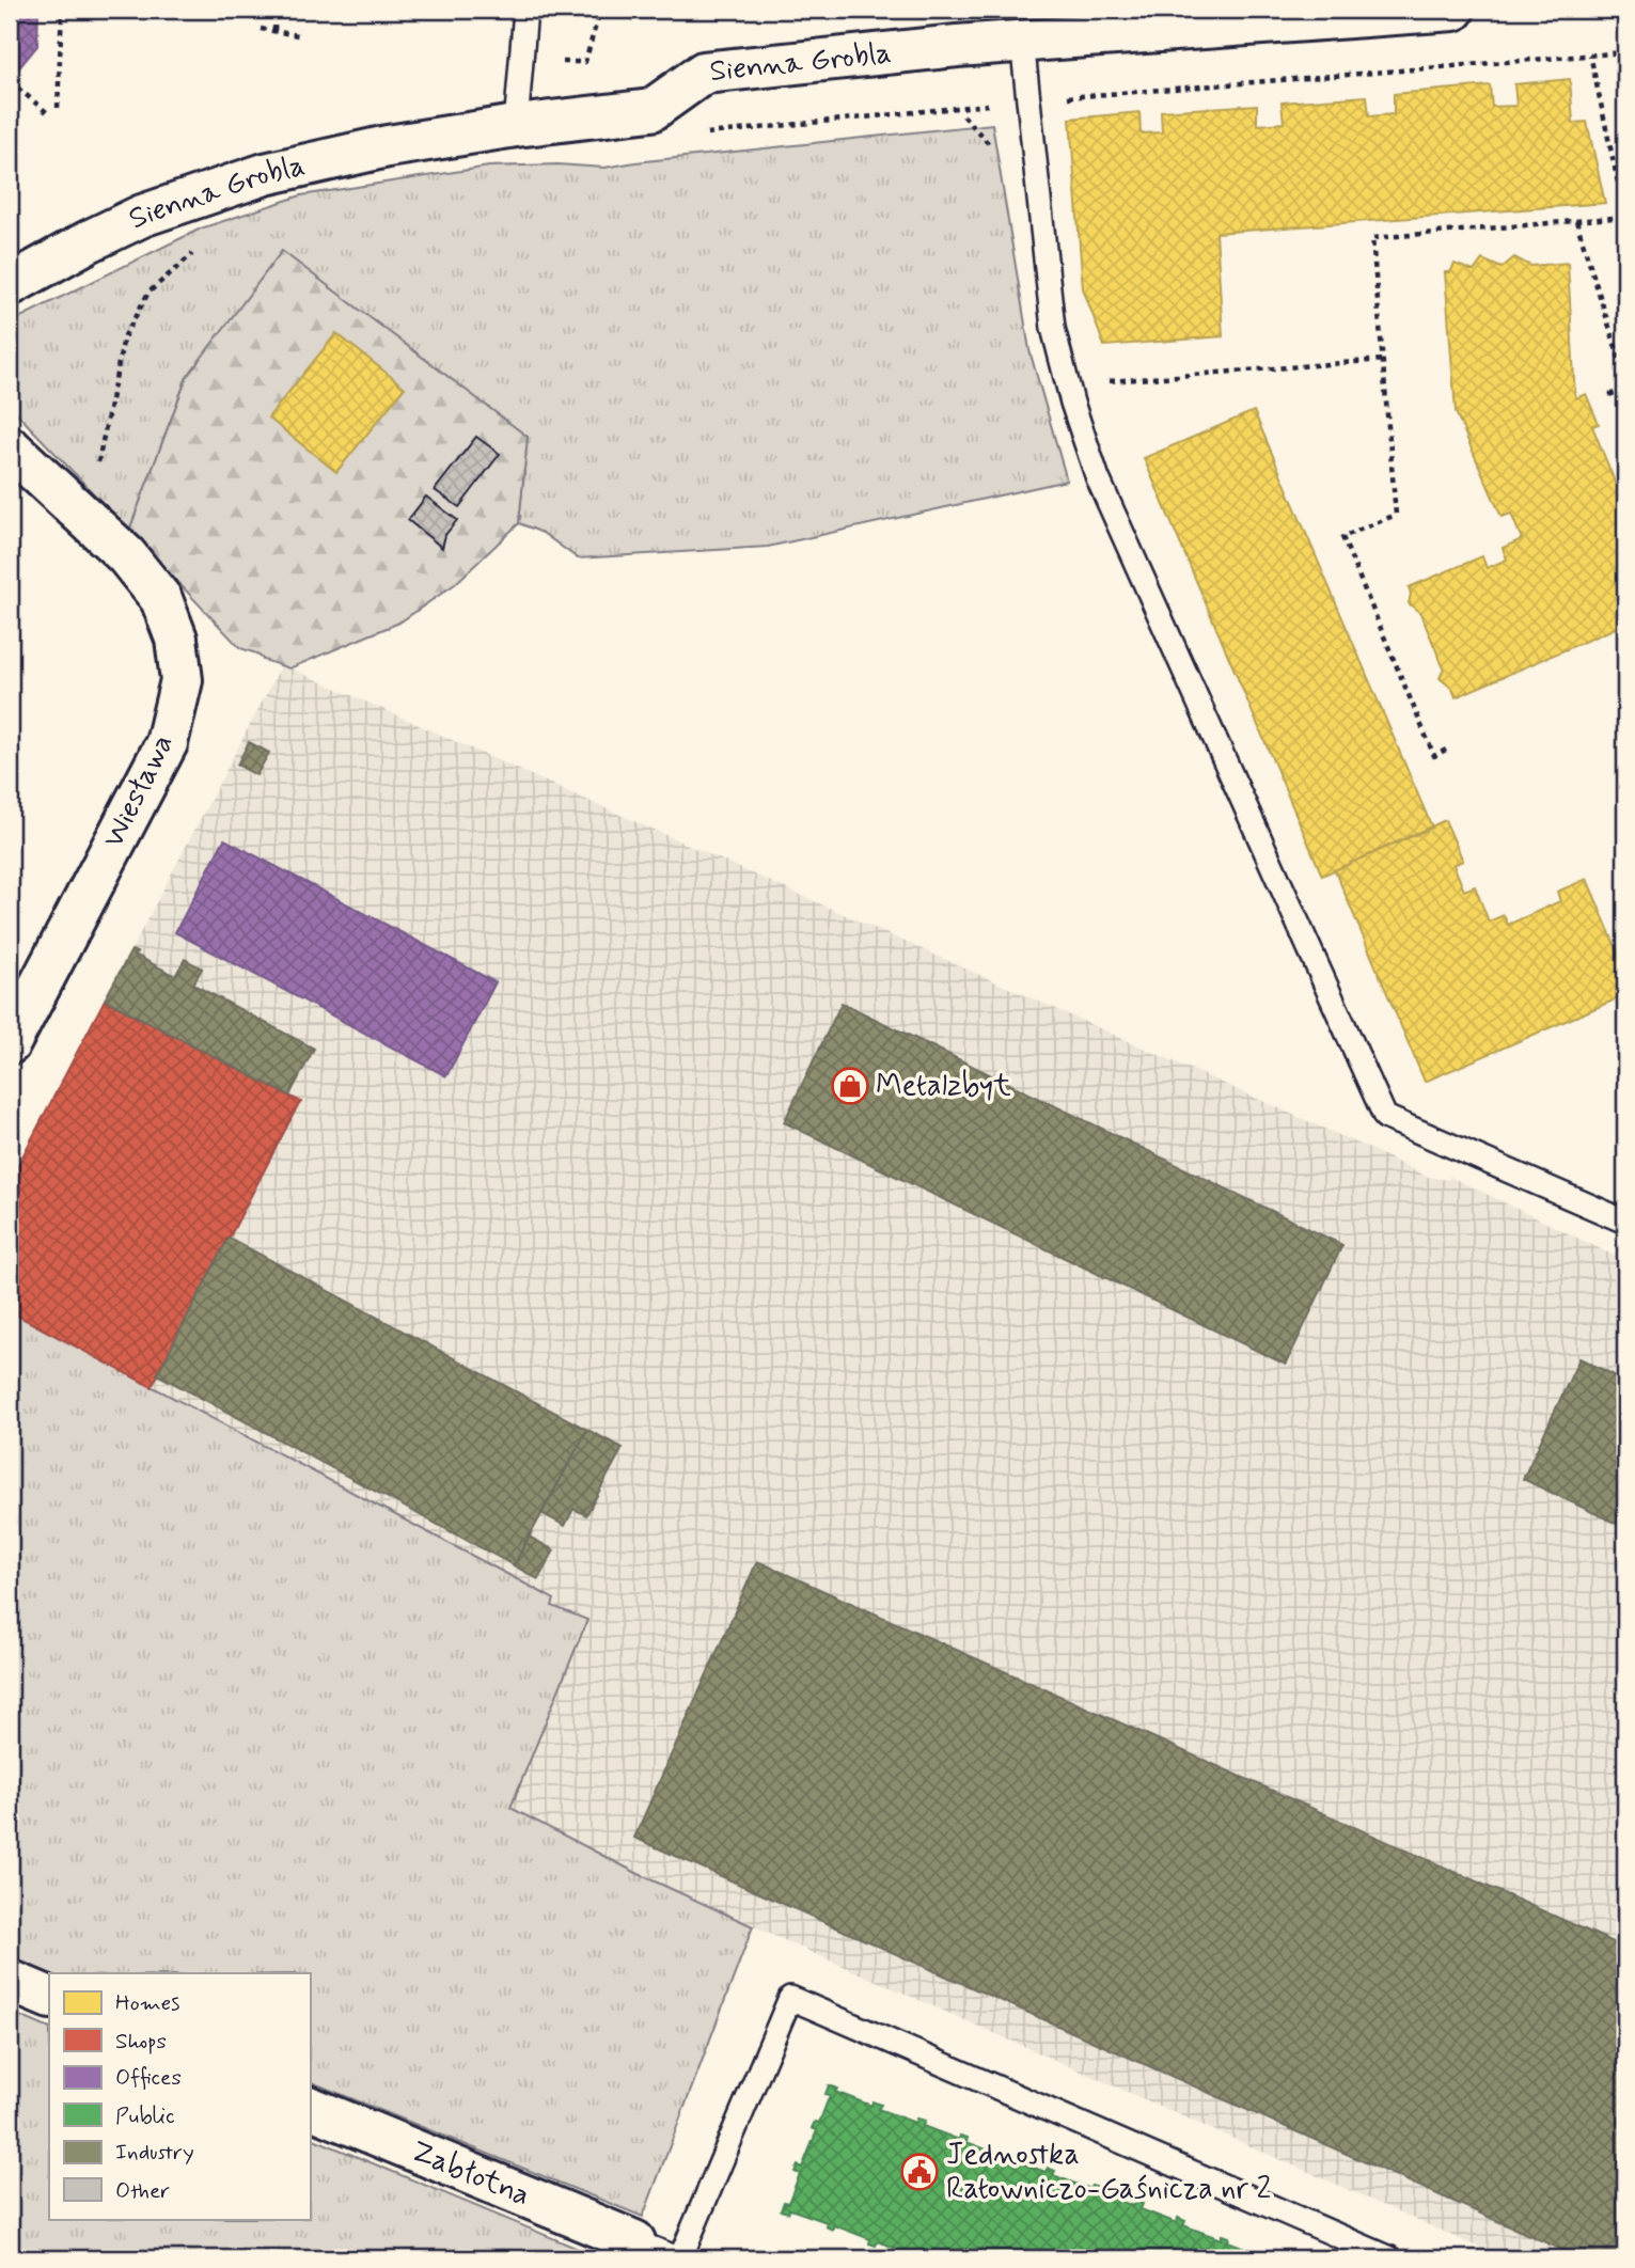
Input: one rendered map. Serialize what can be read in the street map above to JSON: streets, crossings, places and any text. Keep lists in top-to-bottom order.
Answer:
{
  "streets": {
    "street": ["Sienna Grobla", "Wiesława", "Zabłotna"]
  },
  "places": {
    "shop": ["Metalzbyt"],
    "public building": ["Jednostka Ratowniczo-Gaśnicza nr 2"]
  },
  "legend": [
    "Homes",
    "Shops",
    "Offices",
    "Public",
    "Industry",
    "Other"
  ]
}
